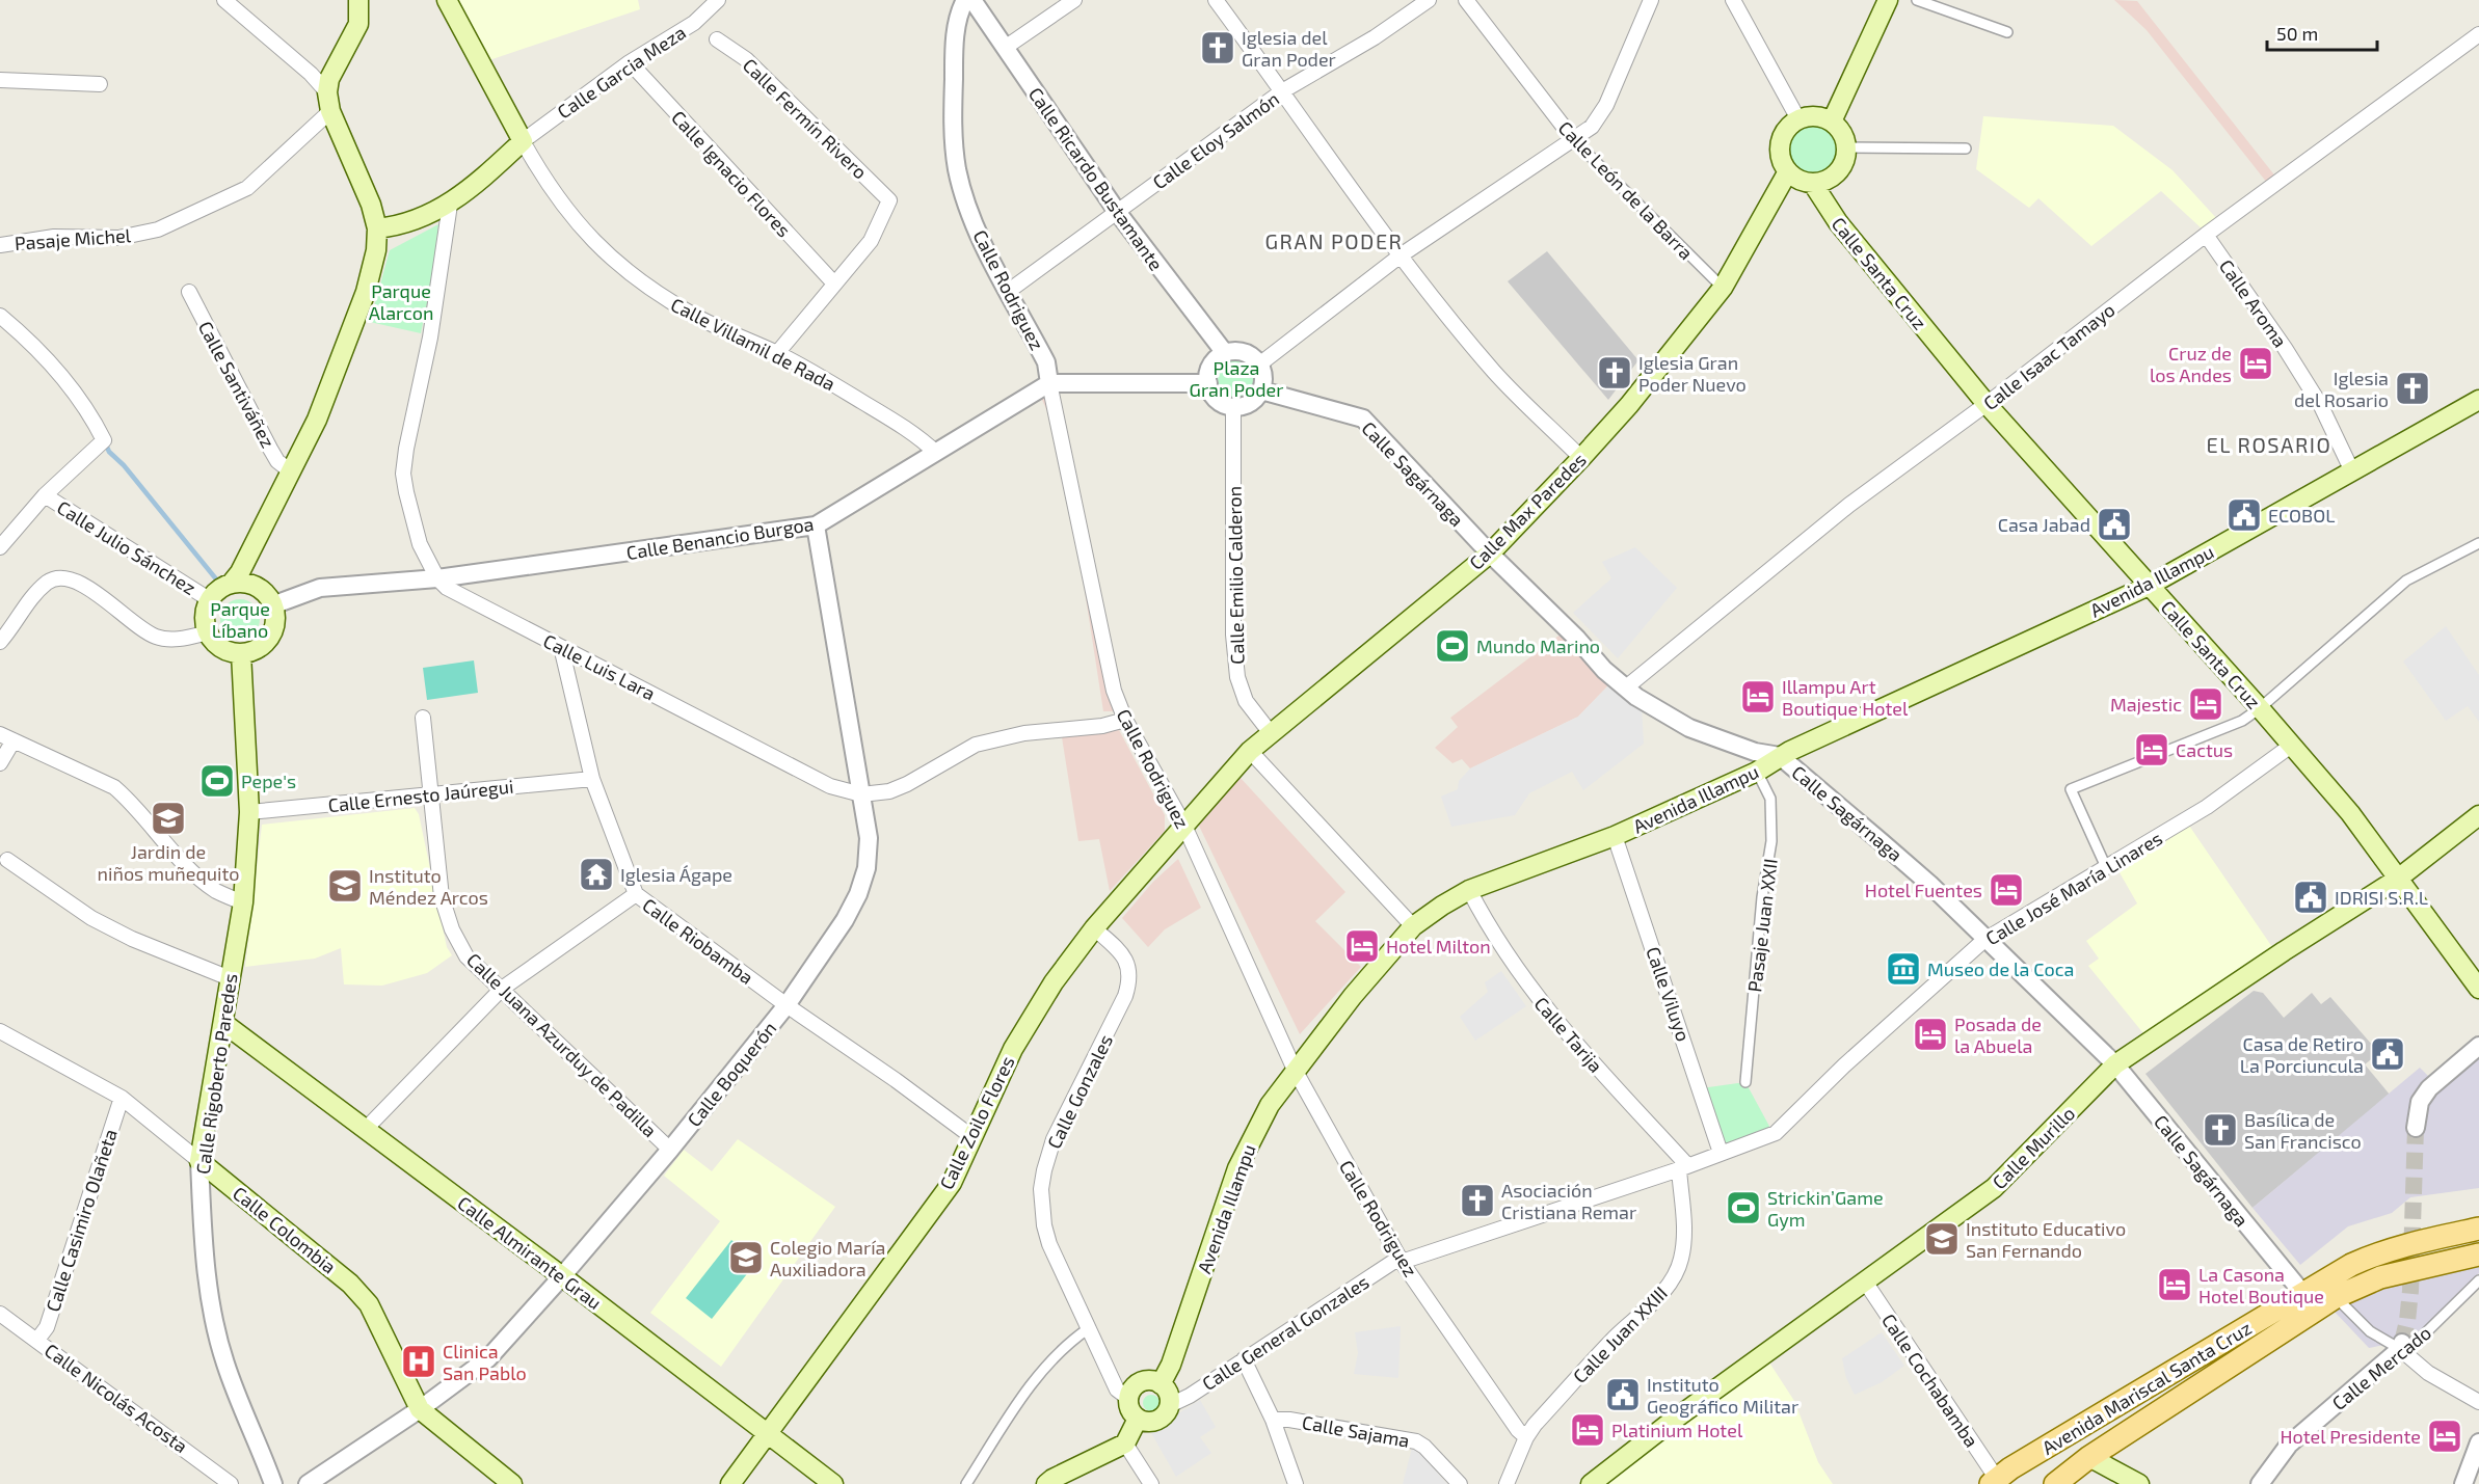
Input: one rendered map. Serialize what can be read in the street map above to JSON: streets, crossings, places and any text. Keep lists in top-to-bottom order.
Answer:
{
  "streets": {
    "main road": [
      "Calle Santa Cruz",
      "Calle Villamil de Rada",
      "Calle Max Paredes",
      "Avenida Illampu",
      "Calle Rigoberto Paredes",
      "Calle Zoilo Flores",
      "Calle Murillo",
      "Calle Colombia",
      "Calle Almirante Grau",
      "Avenida Mariscal Santa Cruz"
    ],
    "street": [
      "Calle Garcia Meza",
      "Calle Fermín Rivero",
      "Calle Eloy Salmón",
      "Calle Ignacio Flores",
      "Calle Ricardo Bustamante",
      "Calle León de la Barra",
      "Pasaje Michel",
      "Calle Rodriguez",
      "Calle Aroma",
      "Calle Isaac Tamayo",
      "Calle Santiváñez",
      "Calle Sagárnaga",
      "Calle Benancio Burgoa",
      "Calle Julio Sánchez",
      "Calle Emilio Calderon",
      "Calle Luis Lara",
      "Calle Ernesto Jaúregui",
      "Calle José María Linares",
      "Pasaje Juan XXII",
      "Calle Riobamba",
      "Calle Viluyo",
      "Calle Tarija",
      "Calle Juana Azurduy de Padilla",
      "Calle Boquerón",
      "Calle Gonzales",
      "Calle Casimiro Olañeta",
      "Calle General Gonzales",
      "Calle Juan XXIII",
      "Calle Mercado",
      "Calle Cochabamba",
      "Calle Nicolás Acosta",
      "Calle Sajama"
    ]
  },
  "crossings": [
    ["Calle Garcia Meza", "Calle Ignacio Flores"],
    ["Calle Garcia Meza", "Calle Villamil de Rada"],
    ["Calle Fermín Rivero", "Calle Ignacio Flores"],
    ["Calle Eloy Salmón", "Calle Ricardo Bustamante"],
    ["Calle Eloy Salmón", "Calle Rodriguez"],
    ["Calle Ricardo Bustamante", "Calle Sagárnaga"],
    ["Calle Ricardo Bustamante", "Calle Emilio Calderon"],
    ["Calle León de la Barra", "Calle Max Paredes"],
    ["Calle Santa Cruz", "Calle Isaac Tamayo"],
    ["Calle Santa Cruz", "Calle Max Paredes"],
    ["Calle Santa Cruz", "Avenida Illampu"],
    ["Calle Santa Cruz", "Calle José María Linares"],
    ["Calle Santa Cruz", "Calle Murillo"],
    ["Calle Rodriguez", "Calle Max Paredes"],
    ["Calle Rodriguez", "Calle Benancio Burgoa"],
    ["Calle Rodriguez", "Avenida Illampu"],
    ["Calle Rodriguez", "Calle Luis Lara"],
    ["Calle Rodriguez", "Calle José María Linares"],
    ["Calle Rodriguez", "Calle Zoilo Flores"],
    ["Calle Rodriguez", "Calle General Gonzales"],
    ["Calle Rodriguez", "Calle Juan XXIII"],
    ["Calle Aroma", "Calle Isaac Tamayo"],
    ["Calle Aroma", "Avenida Illampu"],
    ["Calle Villamil de Rada", "Calle Benancio Burgoa"],
    ["Calle Isaac Tamayo", "Calle Sagárnaga"],
    ["Calle Sagárnaga", "Calle Max Paredes"],
    ["Calle Sagárnaga", "Calle Emilio Calderon"],
    ["Calle Sagárnaga", "Avenida Illampu"],
    ["Calle Sagárnaga", "Calle José María Linares"],
    ["Calle Sagárnaga", "Calle Murillo"],
    ["Calle Sagárnaga", "Avenida Mariscal Santa Cruz"],
    ["Calle Max Paredes", "Calle Emilio Calderon"],
    ["Calle Max Paredes", "Calle Zoilo Flores"],
    ["Calle Benancio Burgoa", "Calle Julio Sánchez"],
    ["Calle Benancio Burgoa", "Calle Luis Lara"],
    ["Calle Benancio Burgoa", "Calle Rigoberto Paredes"],
    ["Calle Benancio Burgoa", "Calle Boquerón"],
    ["Calle Julio Sánchez", "Calle Rigoberto Paredes"],
    ["Avenida Illampu", "Pasaje Juan XXII"],
    ["Avenida Illampu", "Calle Viluyo"],
    ["Avenida Illampu", "Calle Tarija"],
    ["Avenida Illampu", "Calle Gonzales"],
    ["Avenida Illampu", "Calle General Gonzales"],
    ["Calle Luis Lara", "Calle Riobamba"],
    ["Calle Luis Lara", "Calle Boquerón"],
    ["Calle Ernesto Jaúregui", "Calle Riobamba"],
    ["Calle Ernesto Jaúregui", "Calle Juana Azurduy de Padilla"],
    ["Calle Ernesto Jaúregui", "Calle Rigoberto Paredes"],
    ["Calle José María Linares", "Calle Viluyo"],
    ["Calle José María Linares", "Calle Tarija"],
    ["Calle José María Linares", "Calle General Gonzales"],
    ["Calle José María Linares", "Calle Juan XXIII"],
    ["Calle Riobamba", "Calle Boquerón"],
    ["Calle Riobamba", "Calle Zoilo Flores"],
    ["Calle Tarija", "Calle Juan XXIII"],
    ["Calle Juana Azurduy de Padilla", "Calle Boquerón"],
    ["Calle Rigoberto Paredes", "Calle Colombia"],
    ["Calle Rigoberto Paredes", "Calle Almirante Grau"],
    ["Calle Boquerón", "Calle Colombia"],
    ["Calle Boquerón", "Calle Almirante Grau"],
    ["Calle Gonzales", "Calle Zoilo Flores"],
    ["Calle Gonzales", "Calle General Gonzales"],
    ["Calle Zoilo Flores", "Calle Almirante Grau"],
    ["Calle Murillo", "Calle Cochabamba"],
    ["Calle Casimiro Olañeta", "Calle Colombia"],
    ["Calle Casimiro Olañeta", "Calle Nicolás Acosta"],
    ["Calle Cochabamba", "Avenida Mariscal Santa Cruz"]
  ],
  "districts": ["GRAN PODER", "EL ROSARIO"],
  "parks": ["Parque Alarcon", "Plaza Gran Poder", "Parque Líbano"],
  "places": {
    "church": [
      "Iglesia del Gran Poder",
      "Iglesia Gran Poder Nuevo",
      "Iglesia del Rosario",
      "Basílica de San Francisco",
      "Asociación Cristiana Remar"
    ],
    "hotel": [
      "Cruz de los Andes",
      "Illampu Art Boutique Hotel",
      "Majestic",
      "Cactus",
      "Hotel Fuentes",
      "Hotel Milton",
      "Posada de la Abuela",
      "La Casona Hotel Boutique",
      "Platinium Hotel",
      "Hotel Presidente"
    ],
    "public building": [
      "ECOBOL",
      "Casa Jabad",
      "IDRISI S.R.L",
      "Casa de Retiro La Porciuncula",
      "Instituto Geográfico Militar"
    ],
    "sports": ["Mundo Marino", "Pepe's", "Strickin’Game Gym"],
    "school or university": [
      "Jardin de niños muñequito",
      "Instituto Méndez Arcos",
      "Instituto Educativo San Fernando",
      "Colegio María Auxiliadora"
    ],
    "temple": ["Iglesia Ágape"],
    "museum": ["Museo de la Coca"],
    "hospital": ["Clinica San Pablo"]
  },
  "scale_bar": "50 m"
}
